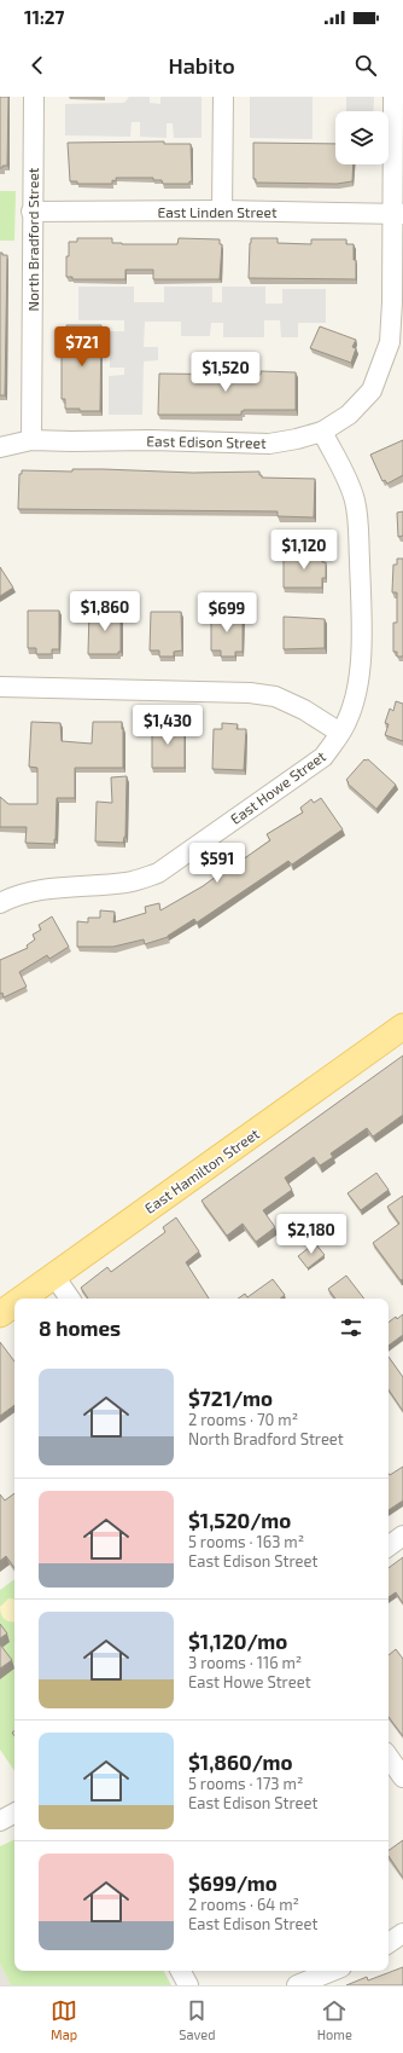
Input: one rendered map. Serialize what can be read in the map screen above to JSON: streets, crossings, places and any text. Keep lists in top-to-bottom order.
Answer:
{
  "streets": {
    "main road": ["East Hamilton Street"],
    "street": [
      "East Linden Street",
      "North Bradford Street",
      "East Edison Street",
      "East Howe Street"
    ]
  },
  "crossings": [
    ["East Linden Street", "North Bradford Street"],
    ["East Linden Street", "East Edison Street"],
    ["North Bradford Street", "East Edison Street"],
    ["East Edison Street", "East Howe Street"]
  ],
  "page": {
    "status": "11:27",
    "header": "Habito",
    "price": [
      "$721",
      "$1,520",
      "$1,120",
      "$1,860",
      "$699",
      "$1,430",
      "$591",
      "$2,180"
    ],
    "heading": "8 homes",
    "list": [
      {
        "name": "$721/mo",
        "note": "2 rooms · 70 m² · North Bradford Street"
      },
      {
        "name": "$1,520/mo",
        "note": "5 rooms · 163 m² · East Edison Street"
      },
      {
        "name": "$1,120/mo",
        "note": "3 rooms · 116 m² · East Howe Street"
      },
      {
        "name": "$1,860/mo",
        "note": "5 rooms · 173 m² · East Edison Street"
      },
      {
        "name": "$699/mo",
        "note": "2 rooms · 64 m² · East Edison Street"
      }
    ],
    "tabs": ["Map", "Saved", "Home"]
  }
}
